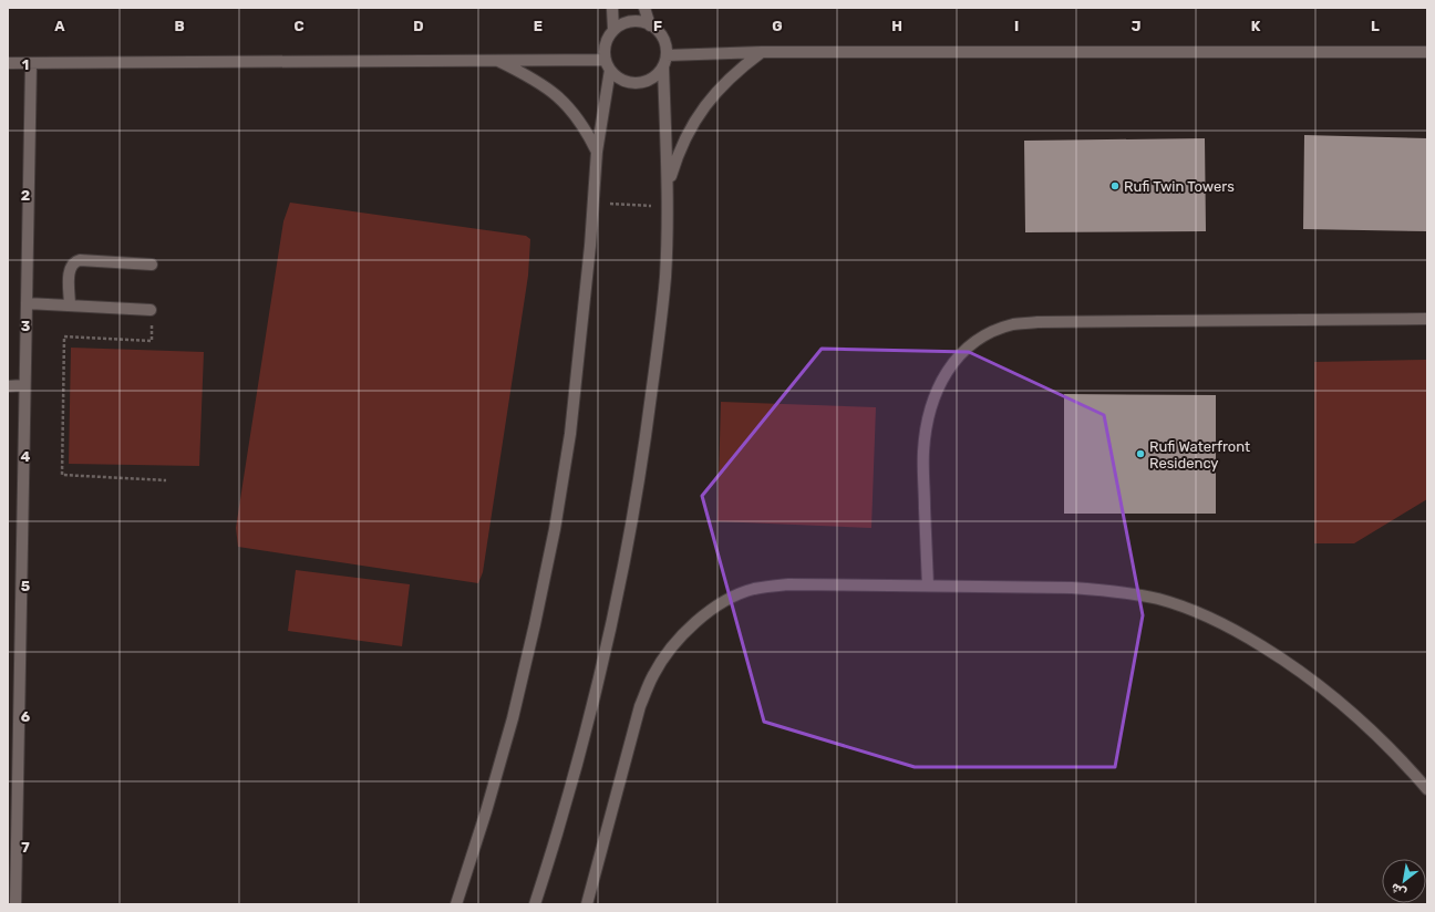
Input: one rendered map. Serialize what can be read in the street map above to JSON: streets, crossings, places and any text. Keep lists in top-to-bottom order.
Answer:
{
  "places": ["Rufi Twin Towers", "Rufi Waterfront Residency"],
  "north": "bottom left",
  "grid": {
    "columns": [
      "A",
      "B",
      "C",
      "D",
      "E",
      "F",
      "G",
      "H",
      "I",
      "J",
      "K",
      "L"
    ],
    "rows": [
      "1",
      "2",
      "3",
      "4",
      "5",
      "6",
      "7"
    ]
  }
}
